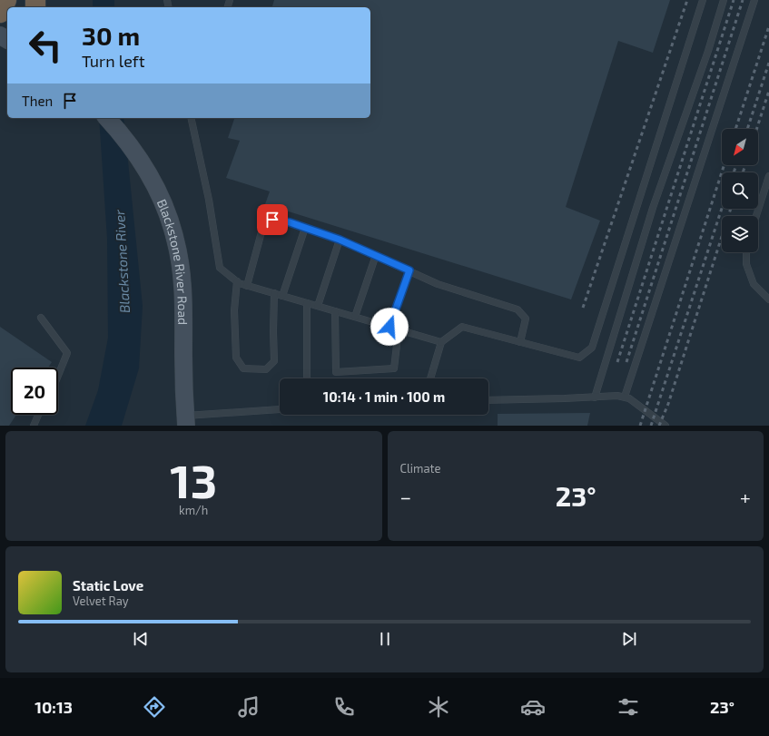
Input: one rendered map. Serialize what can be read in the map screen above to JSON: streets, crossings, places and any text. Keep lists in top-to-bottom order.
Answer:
{
  "streets": {
    "main road": ["Blackstone River Road"]
  },
  "water": ["Blackstone River"],
  "north": "bottom left",
  "page": {
    "turn": ["30 m", "Turn left"],
    "then": "Then",
    "limit": "20",
    "trip": "10:14 · 1 min · 100 m",
    "tile": [
      ["13", "km/h"],
      "Climate"
    ],
    "heat": ["−", "23°", "+"],
    "song": ["Static Love", "Velvet Ray"],
    "tabs": ["10:13", "23°"]
  }
}
